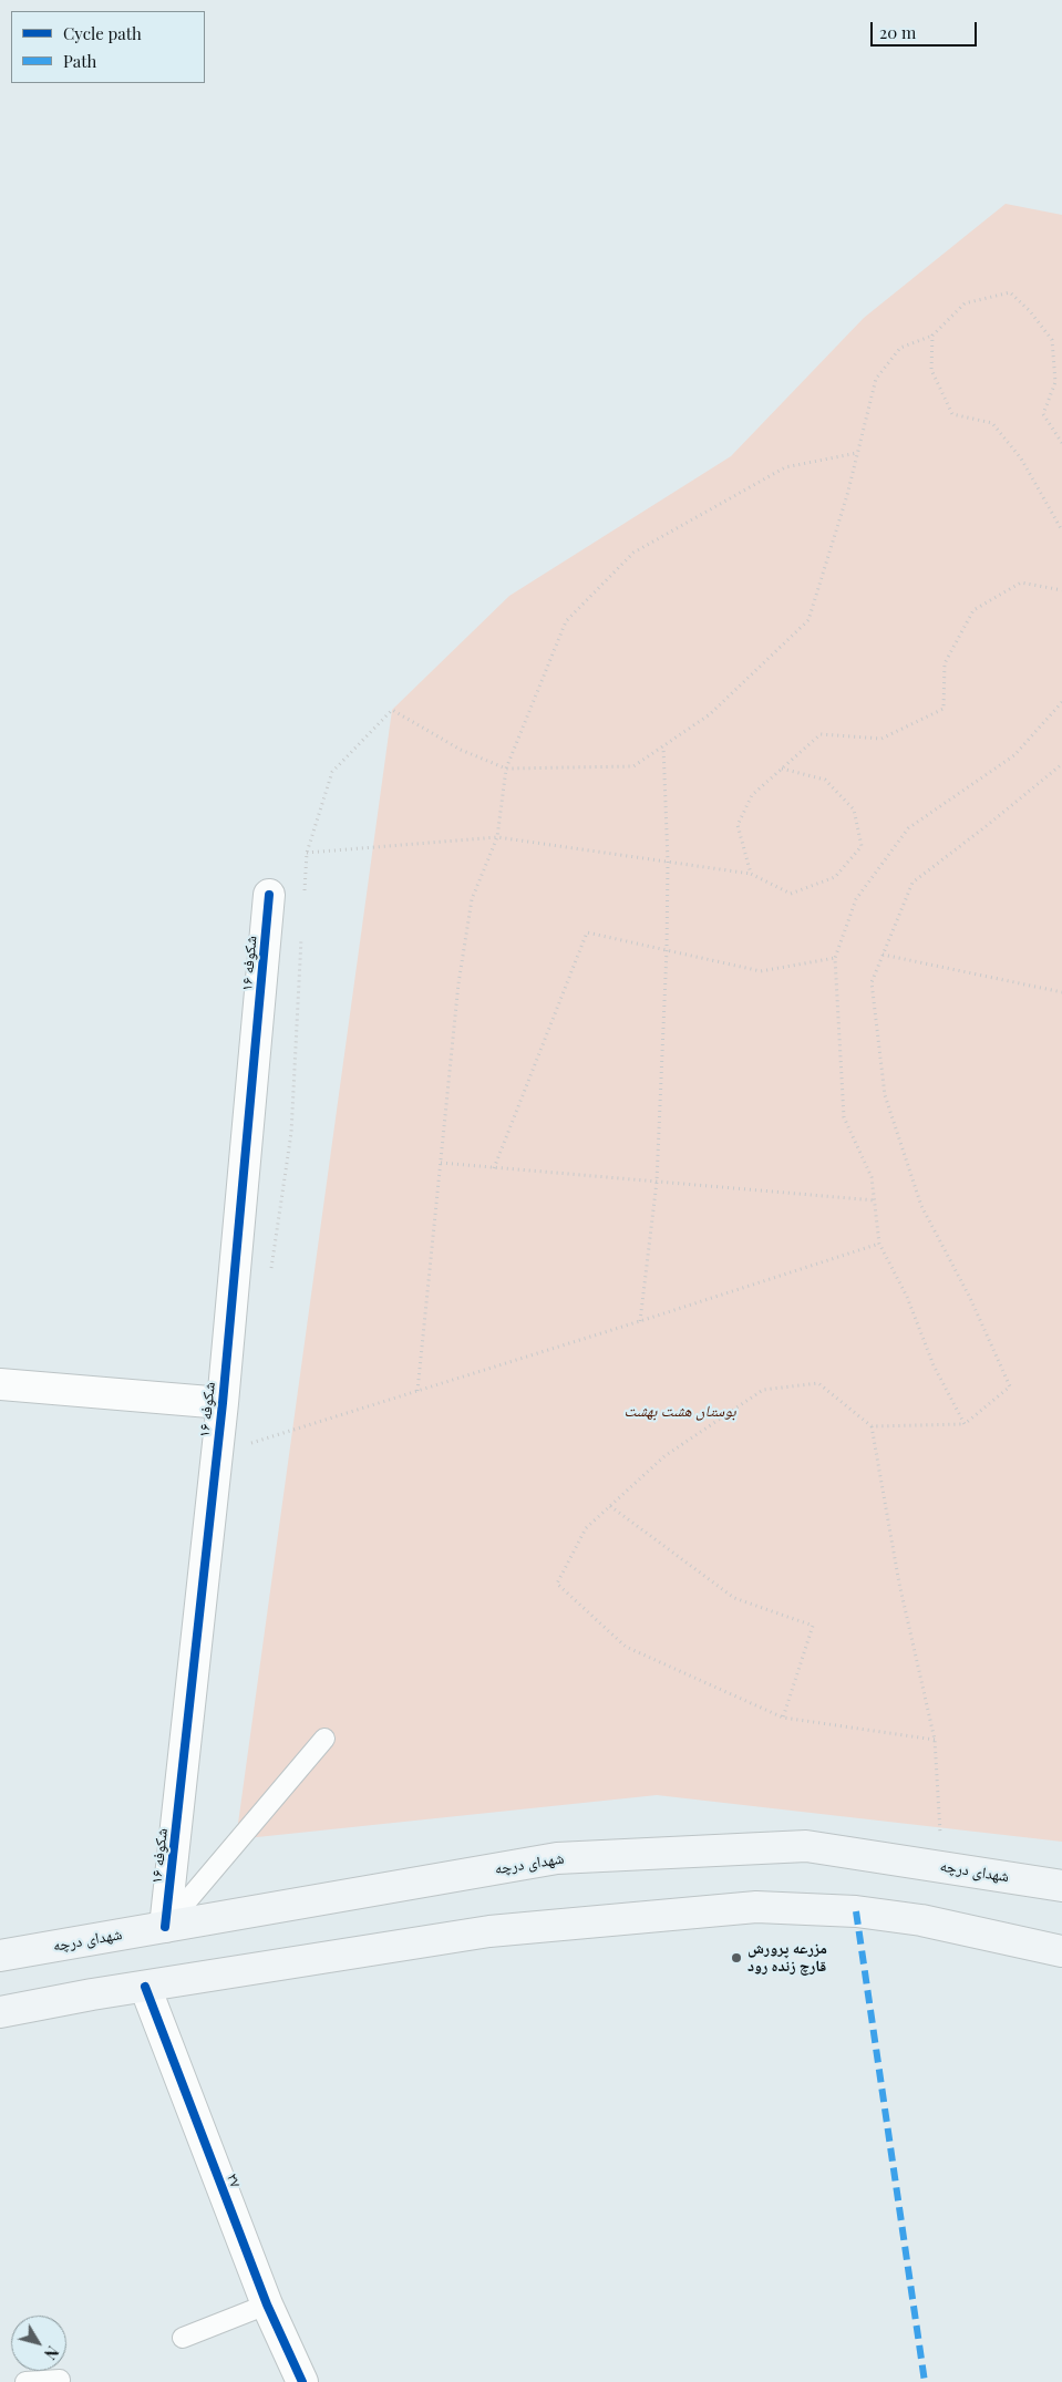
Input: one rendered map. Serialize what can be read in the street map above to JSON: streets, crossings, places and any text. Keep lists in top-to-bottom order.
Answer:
{
  "streets": {
    "main road": ["شهدای درچه"],
    "street": ["شکوفه ۱۶", "۲۷"]
  },
  "crossings": [
    ["شکوفه ۱۶", "شهدای درچه"]
  ],
  "parks": ["بوستان هشت بهشت"],
  "places": ["مزرعه پرورش قارچ زنده رود"],
  "legend": ["Cycle path", "Path"],
  "scale_bar": "20 m",
  "north": "bottom right"
}
